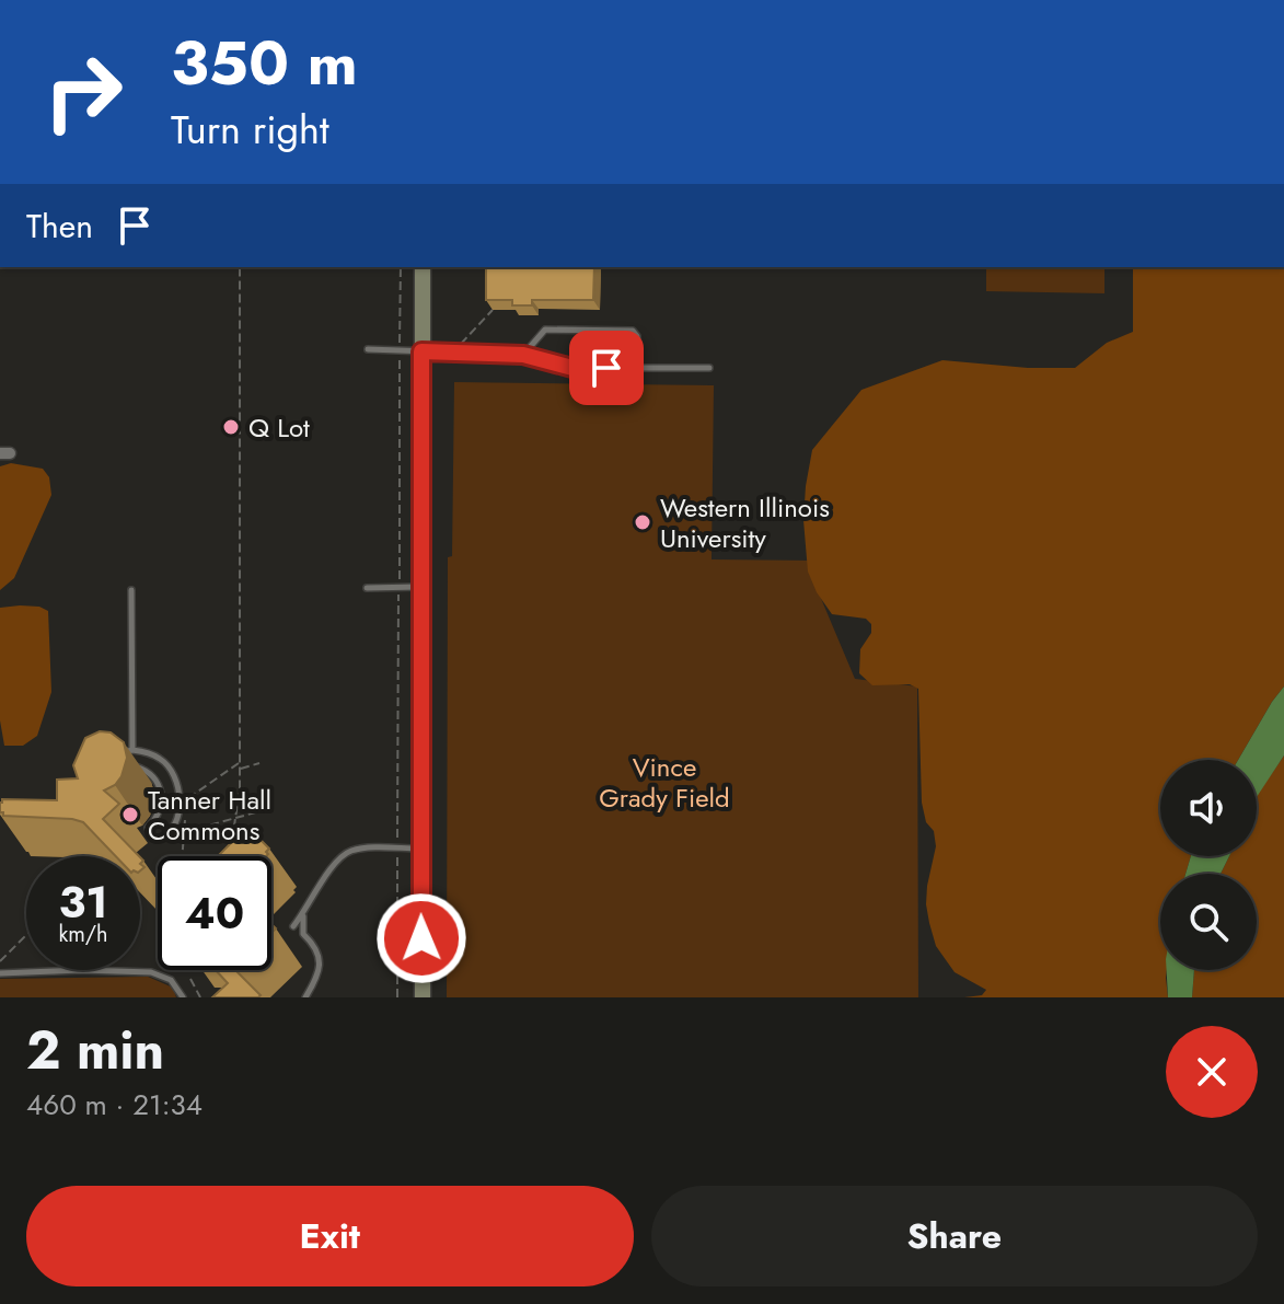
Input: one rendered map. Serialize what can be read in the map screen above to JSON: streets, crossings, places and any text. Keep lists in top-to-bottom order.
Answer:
{
  "parks": ["Vince Grady Field"],
  "places": ["Q Lot", "Western Illinois University", "Tanner Hall Commons"],
  "page": {
    "turn": ["350 m", "Turn right"],
    "then": "Then",
    "speed": "31 km/h",
    "limit": "40",
    "heading": ["2 min", "460 m · 21:34"],
    "buttons": ["Exit", "Share"]
  }
}
